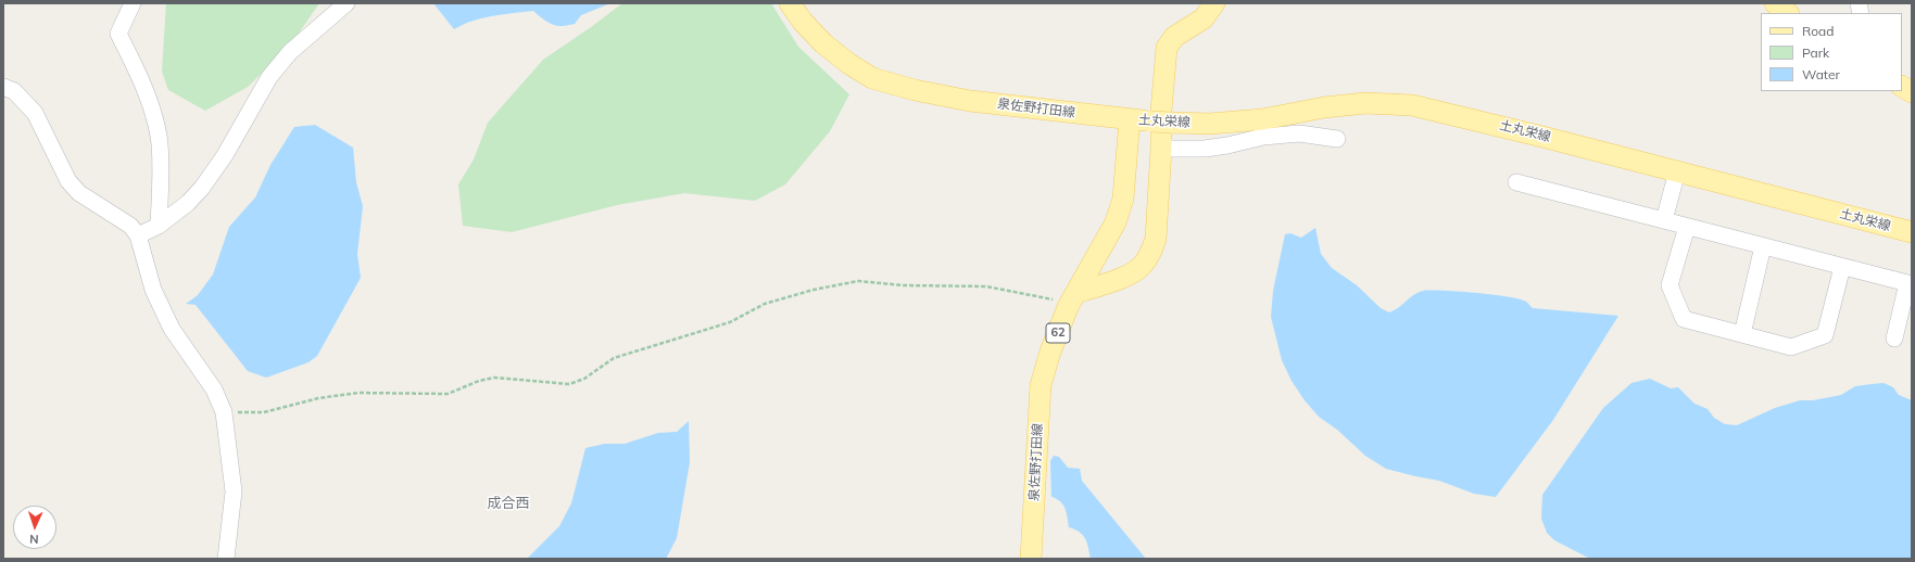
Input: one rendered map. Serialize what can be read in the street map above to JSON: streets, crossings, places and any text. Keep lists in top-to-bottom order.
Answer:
{
  "streets": {
    "main road": ["泉佐野打田線", "土丸栄線", "62"]
  },
  "crossings": [
    ["泉佐野打田線", "土丸栄線"]
  ],
  "districts": ["成合西"],
  "legend": ["Road", "Park", "Water"],
  "north": "bottom"
}
